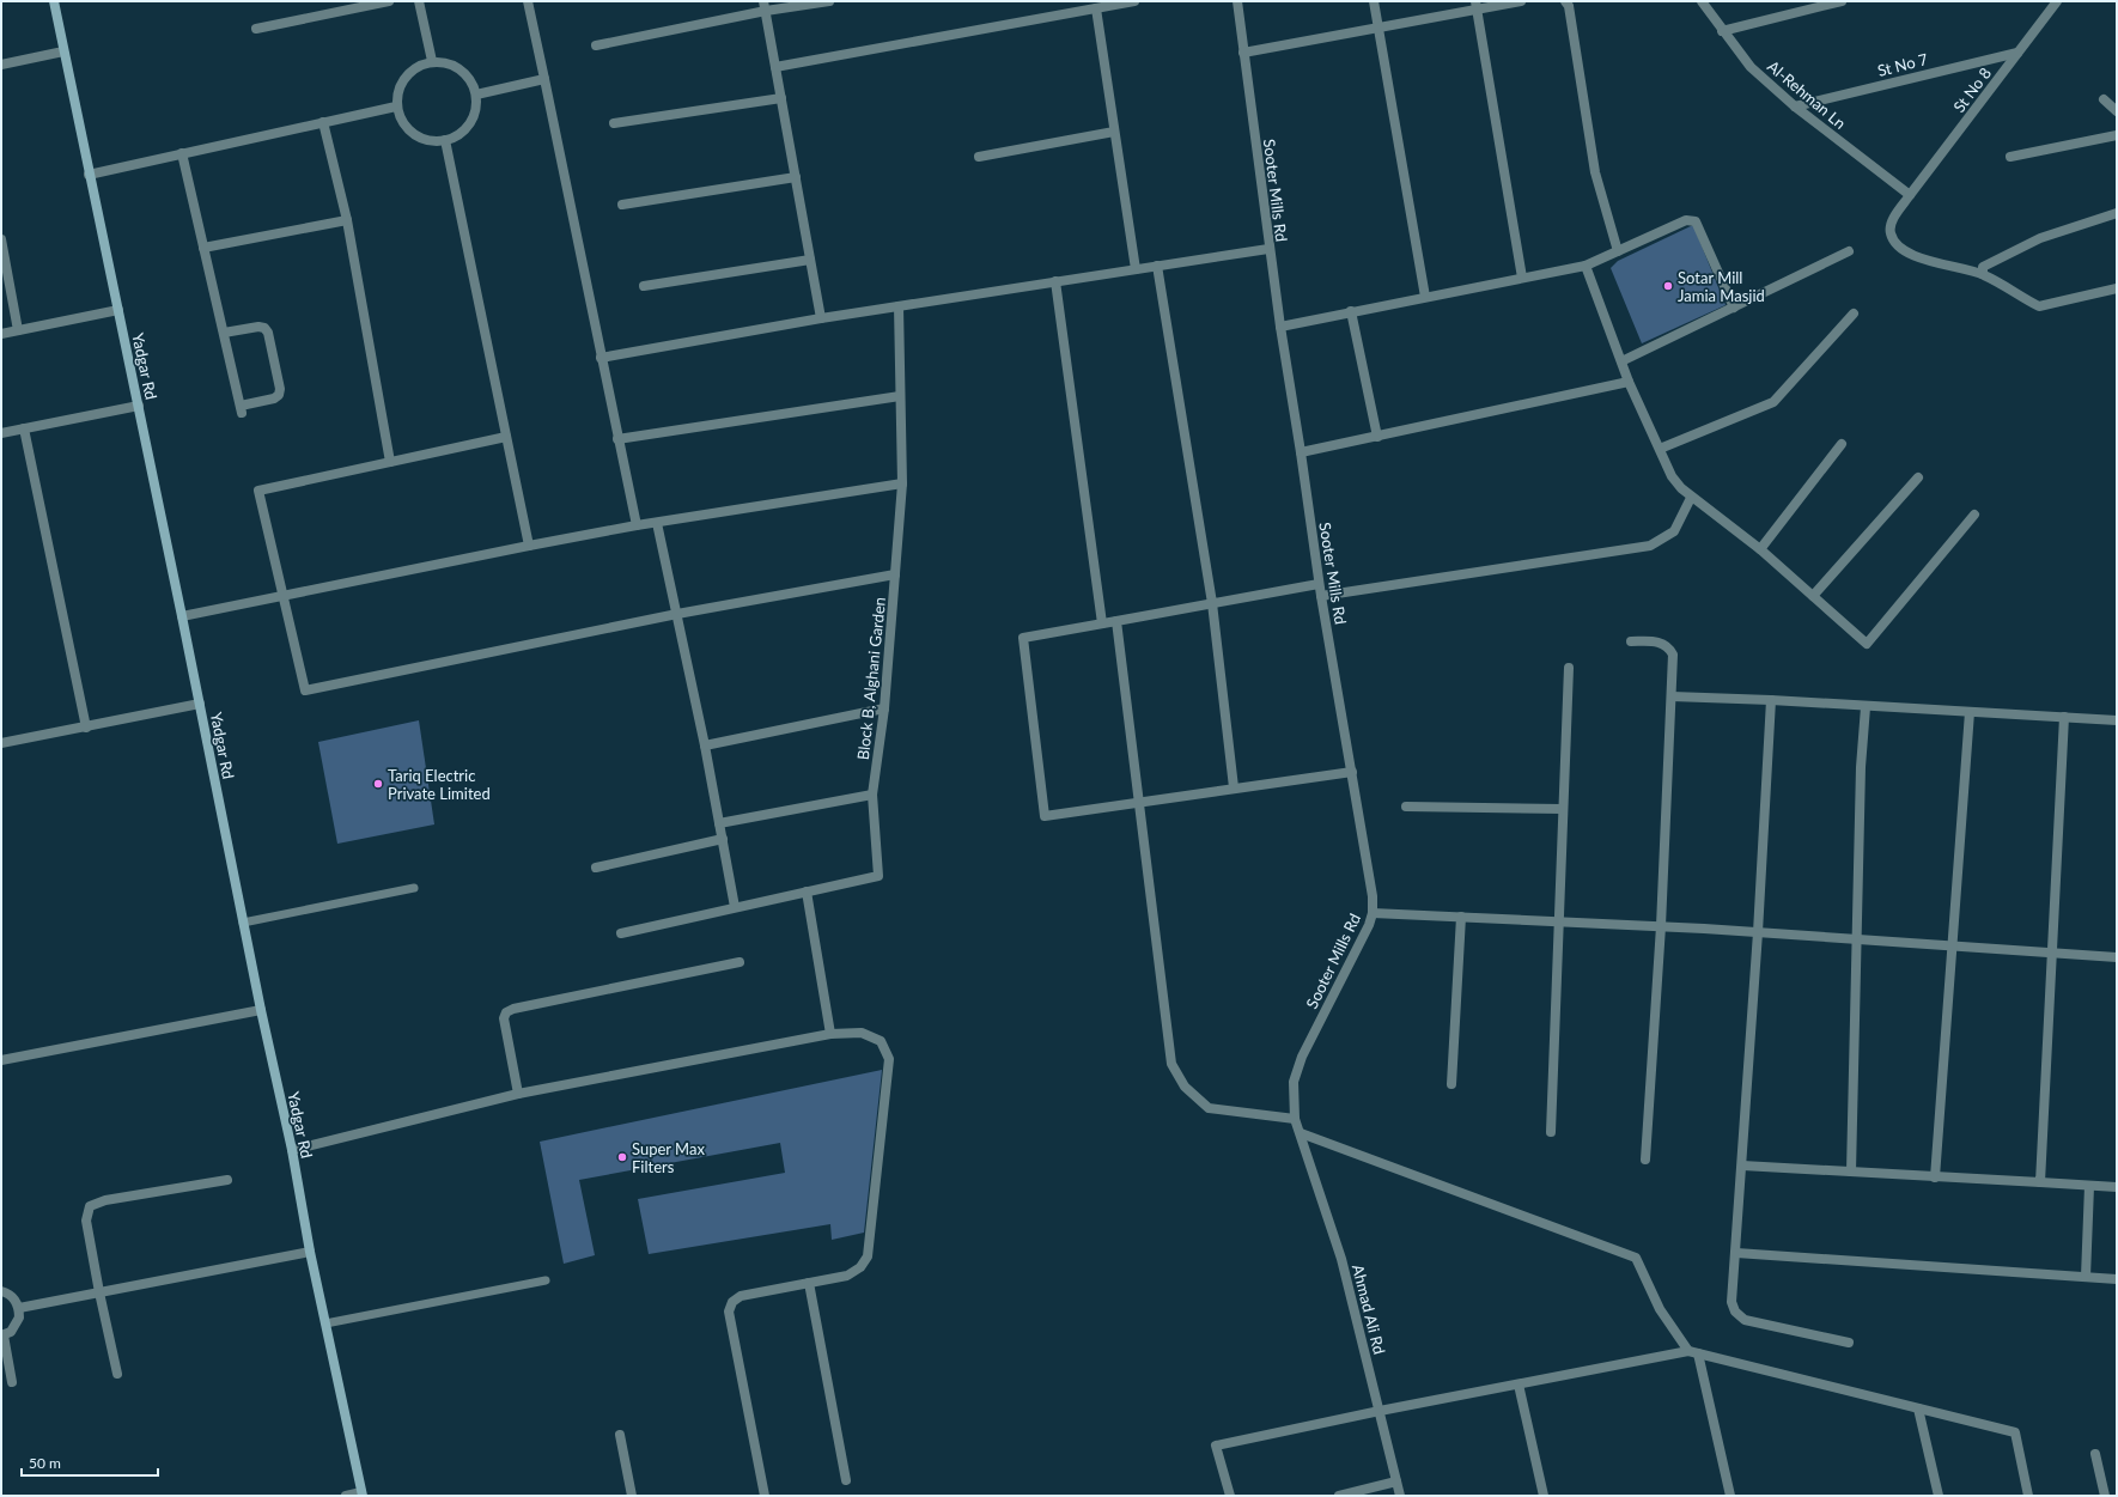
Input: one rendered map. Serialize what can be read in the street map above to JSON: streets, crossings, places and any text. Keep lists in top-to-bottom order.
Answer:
{
  "streets": {
    "street": [
      "St No 7",
      "St No 8",
      "Al-Rehman Ln",
      "Sooter Mills Rd",
      "Yadgar Rd",
      "Block B, Alghani Garden",
      "Ahmad Ali Rd"
    ]
  },
  "crossings": [
    ["St No 7", "St No 8"],
    ["St No 7", "Al-Rehman Ln"],
    ["St No 8", "Al-Rehman Ln"],
    ["Sooter Mills Rd", "Ahmad Ali Rd"]
  ],
  "places": ["Sotar Mill Jamia Masjid", "Tariq Electric Private Limited", "Super Max Filters"],
  "scale_bar": "50 m"
}
